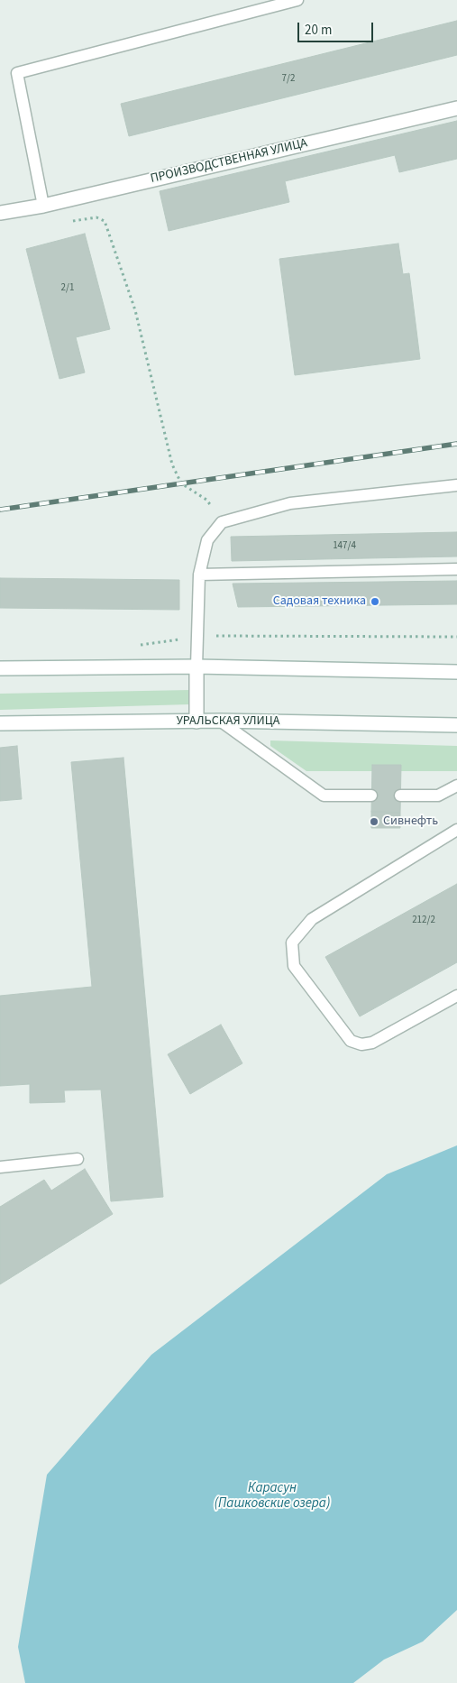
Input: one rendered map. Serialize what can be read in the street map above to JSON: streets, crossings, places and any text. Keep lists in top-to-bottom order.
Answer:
{
  "streets": {
    "main road": ["ПРОИЗВОДСТВЕННАЯ УЛИЦА", "УРАЛЬСКАЯ УЛИЦА"]
  },
  "water": ["Карасун (Пашковские озера)"],
  "places": ["Садовая техника", "Сивнефть"],
  "house_numbers": [
    "7/2",
    "2/1",
    "147/4",
    "212/2"
  ],
  "scale_bar": "20 m"
}
